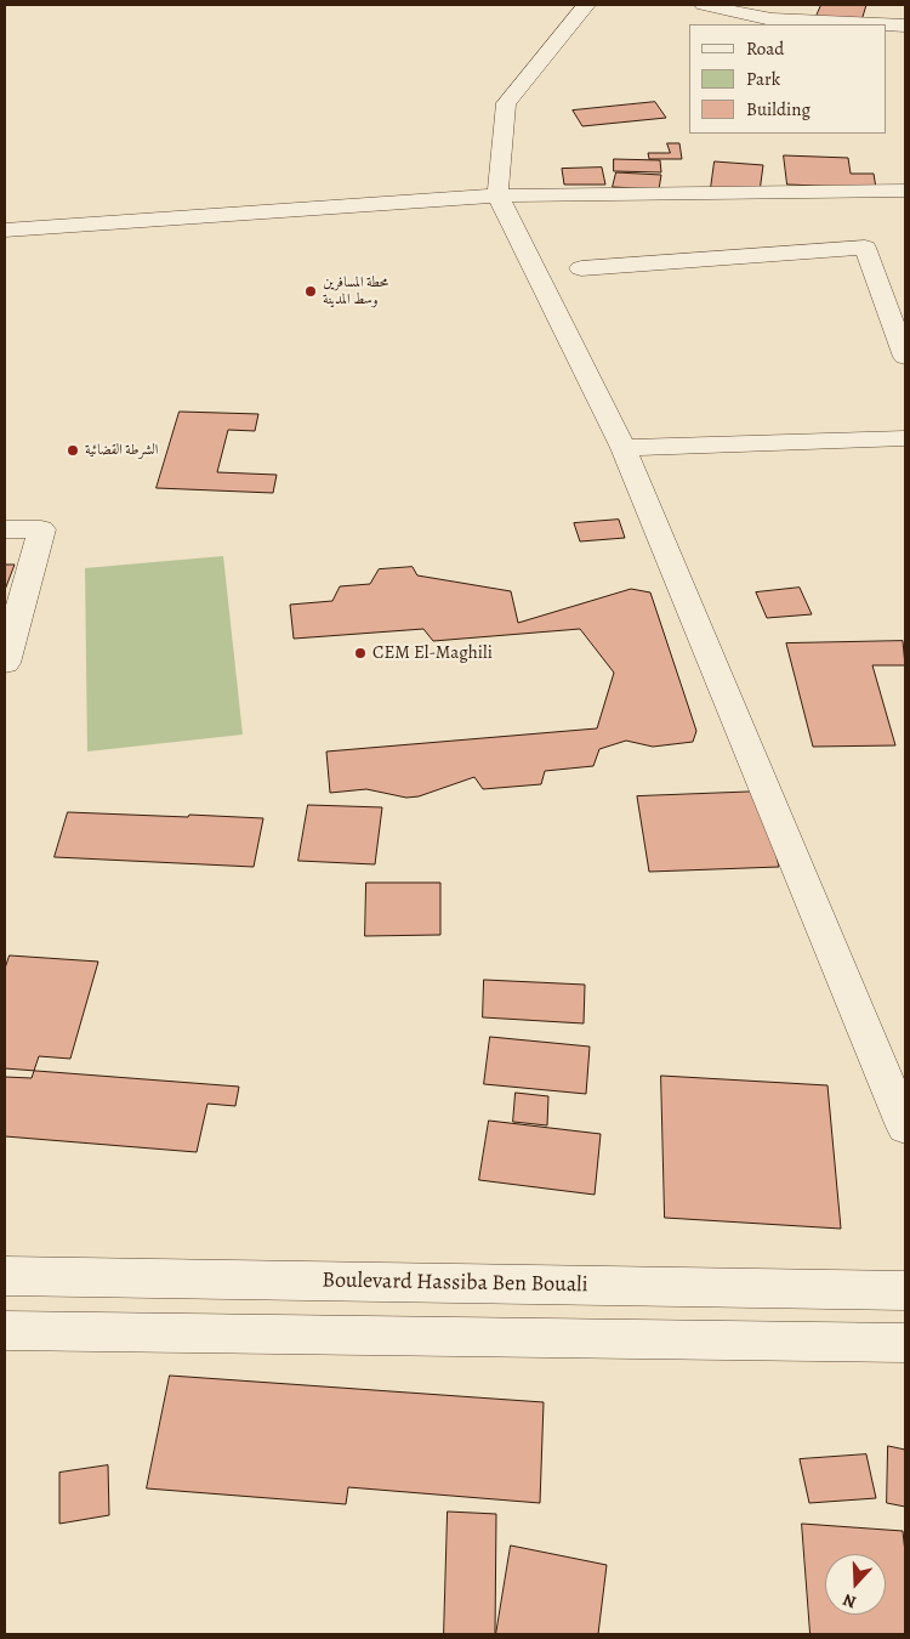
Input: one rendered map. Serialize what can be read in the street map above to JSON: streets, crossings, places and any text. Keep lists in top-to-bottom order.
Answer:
{
  "streets": {
    "street": ["Boulevard Hassiba Ben Bouali"]
  },
  "places": ["محطة المسافرين وسط المدينة", "الشرطة القضائية", "CEM El-Maghili"],
  "legend": ["Road", "Park", "Building"],
  "north": "bottom"
}
